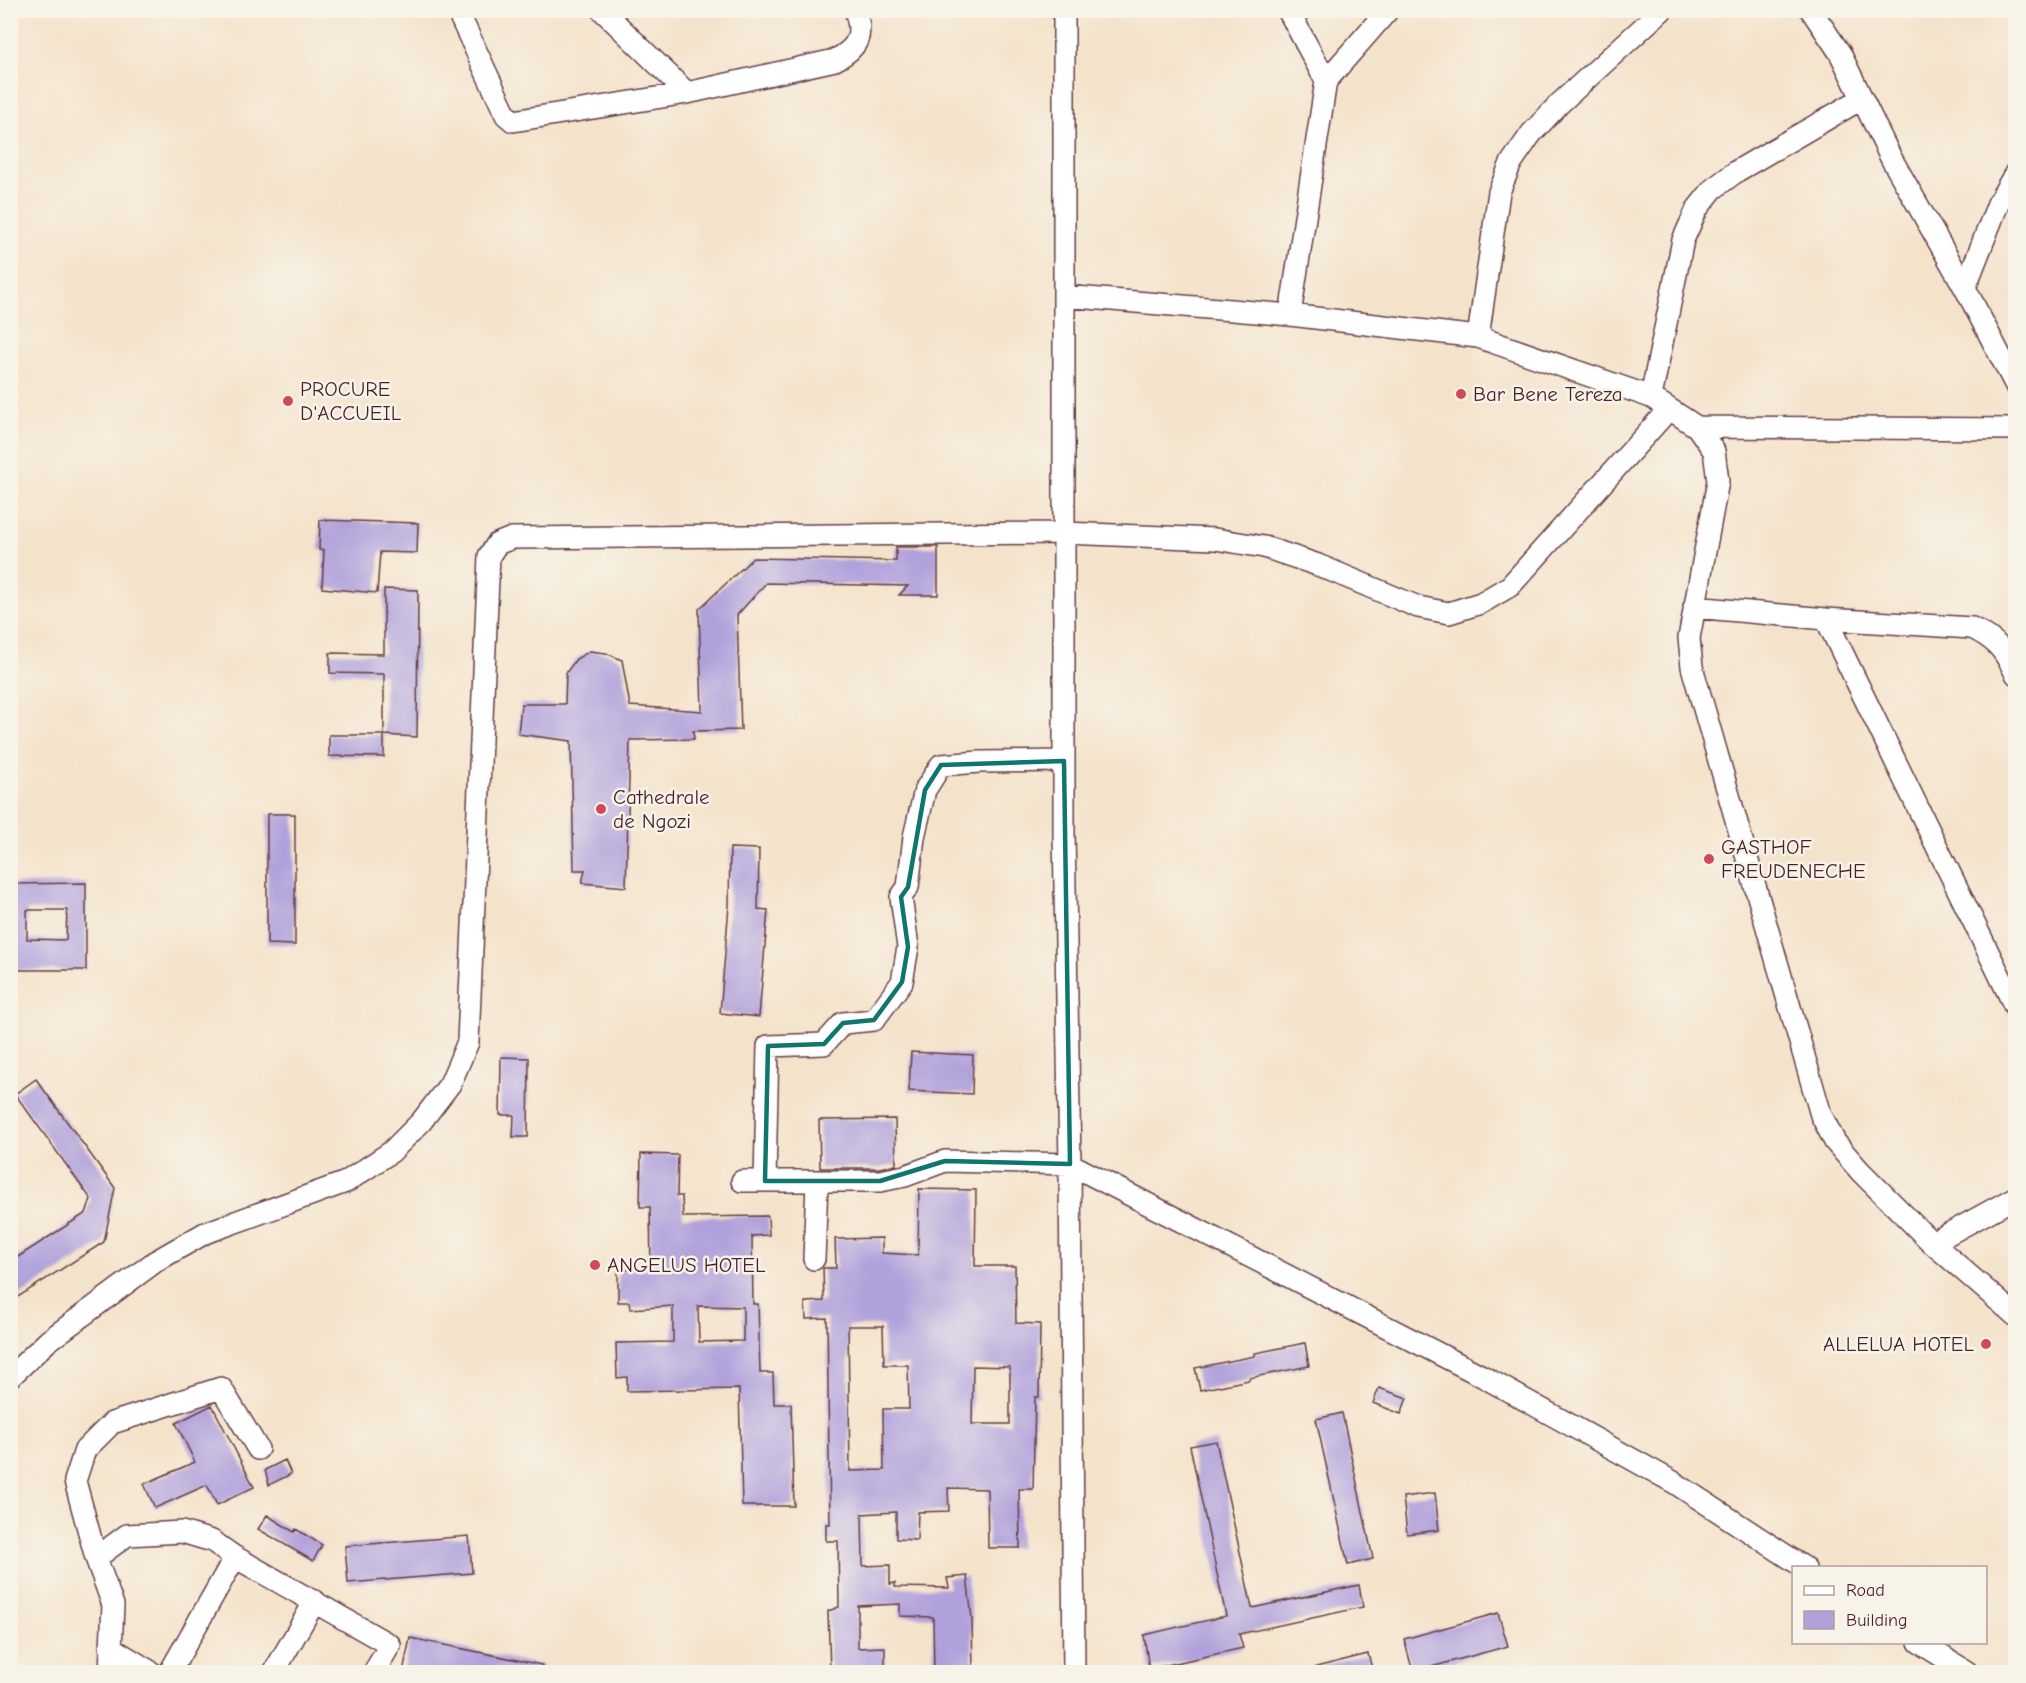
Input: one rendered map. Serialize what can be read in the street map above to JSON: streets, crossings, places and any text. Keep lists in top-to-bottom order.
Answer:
{
  "places": [
    "Bar Bene Tereza",
    "PROCURE D'ACCUEIL",
    "Cathedrale de Ngozi",
    "GASTHOF FREUDENECHE",
    "ANGELUS HOTEL",
    "ALLELUA HOTEL"
  ],
  "legend": ["Road", "Building"]
}
